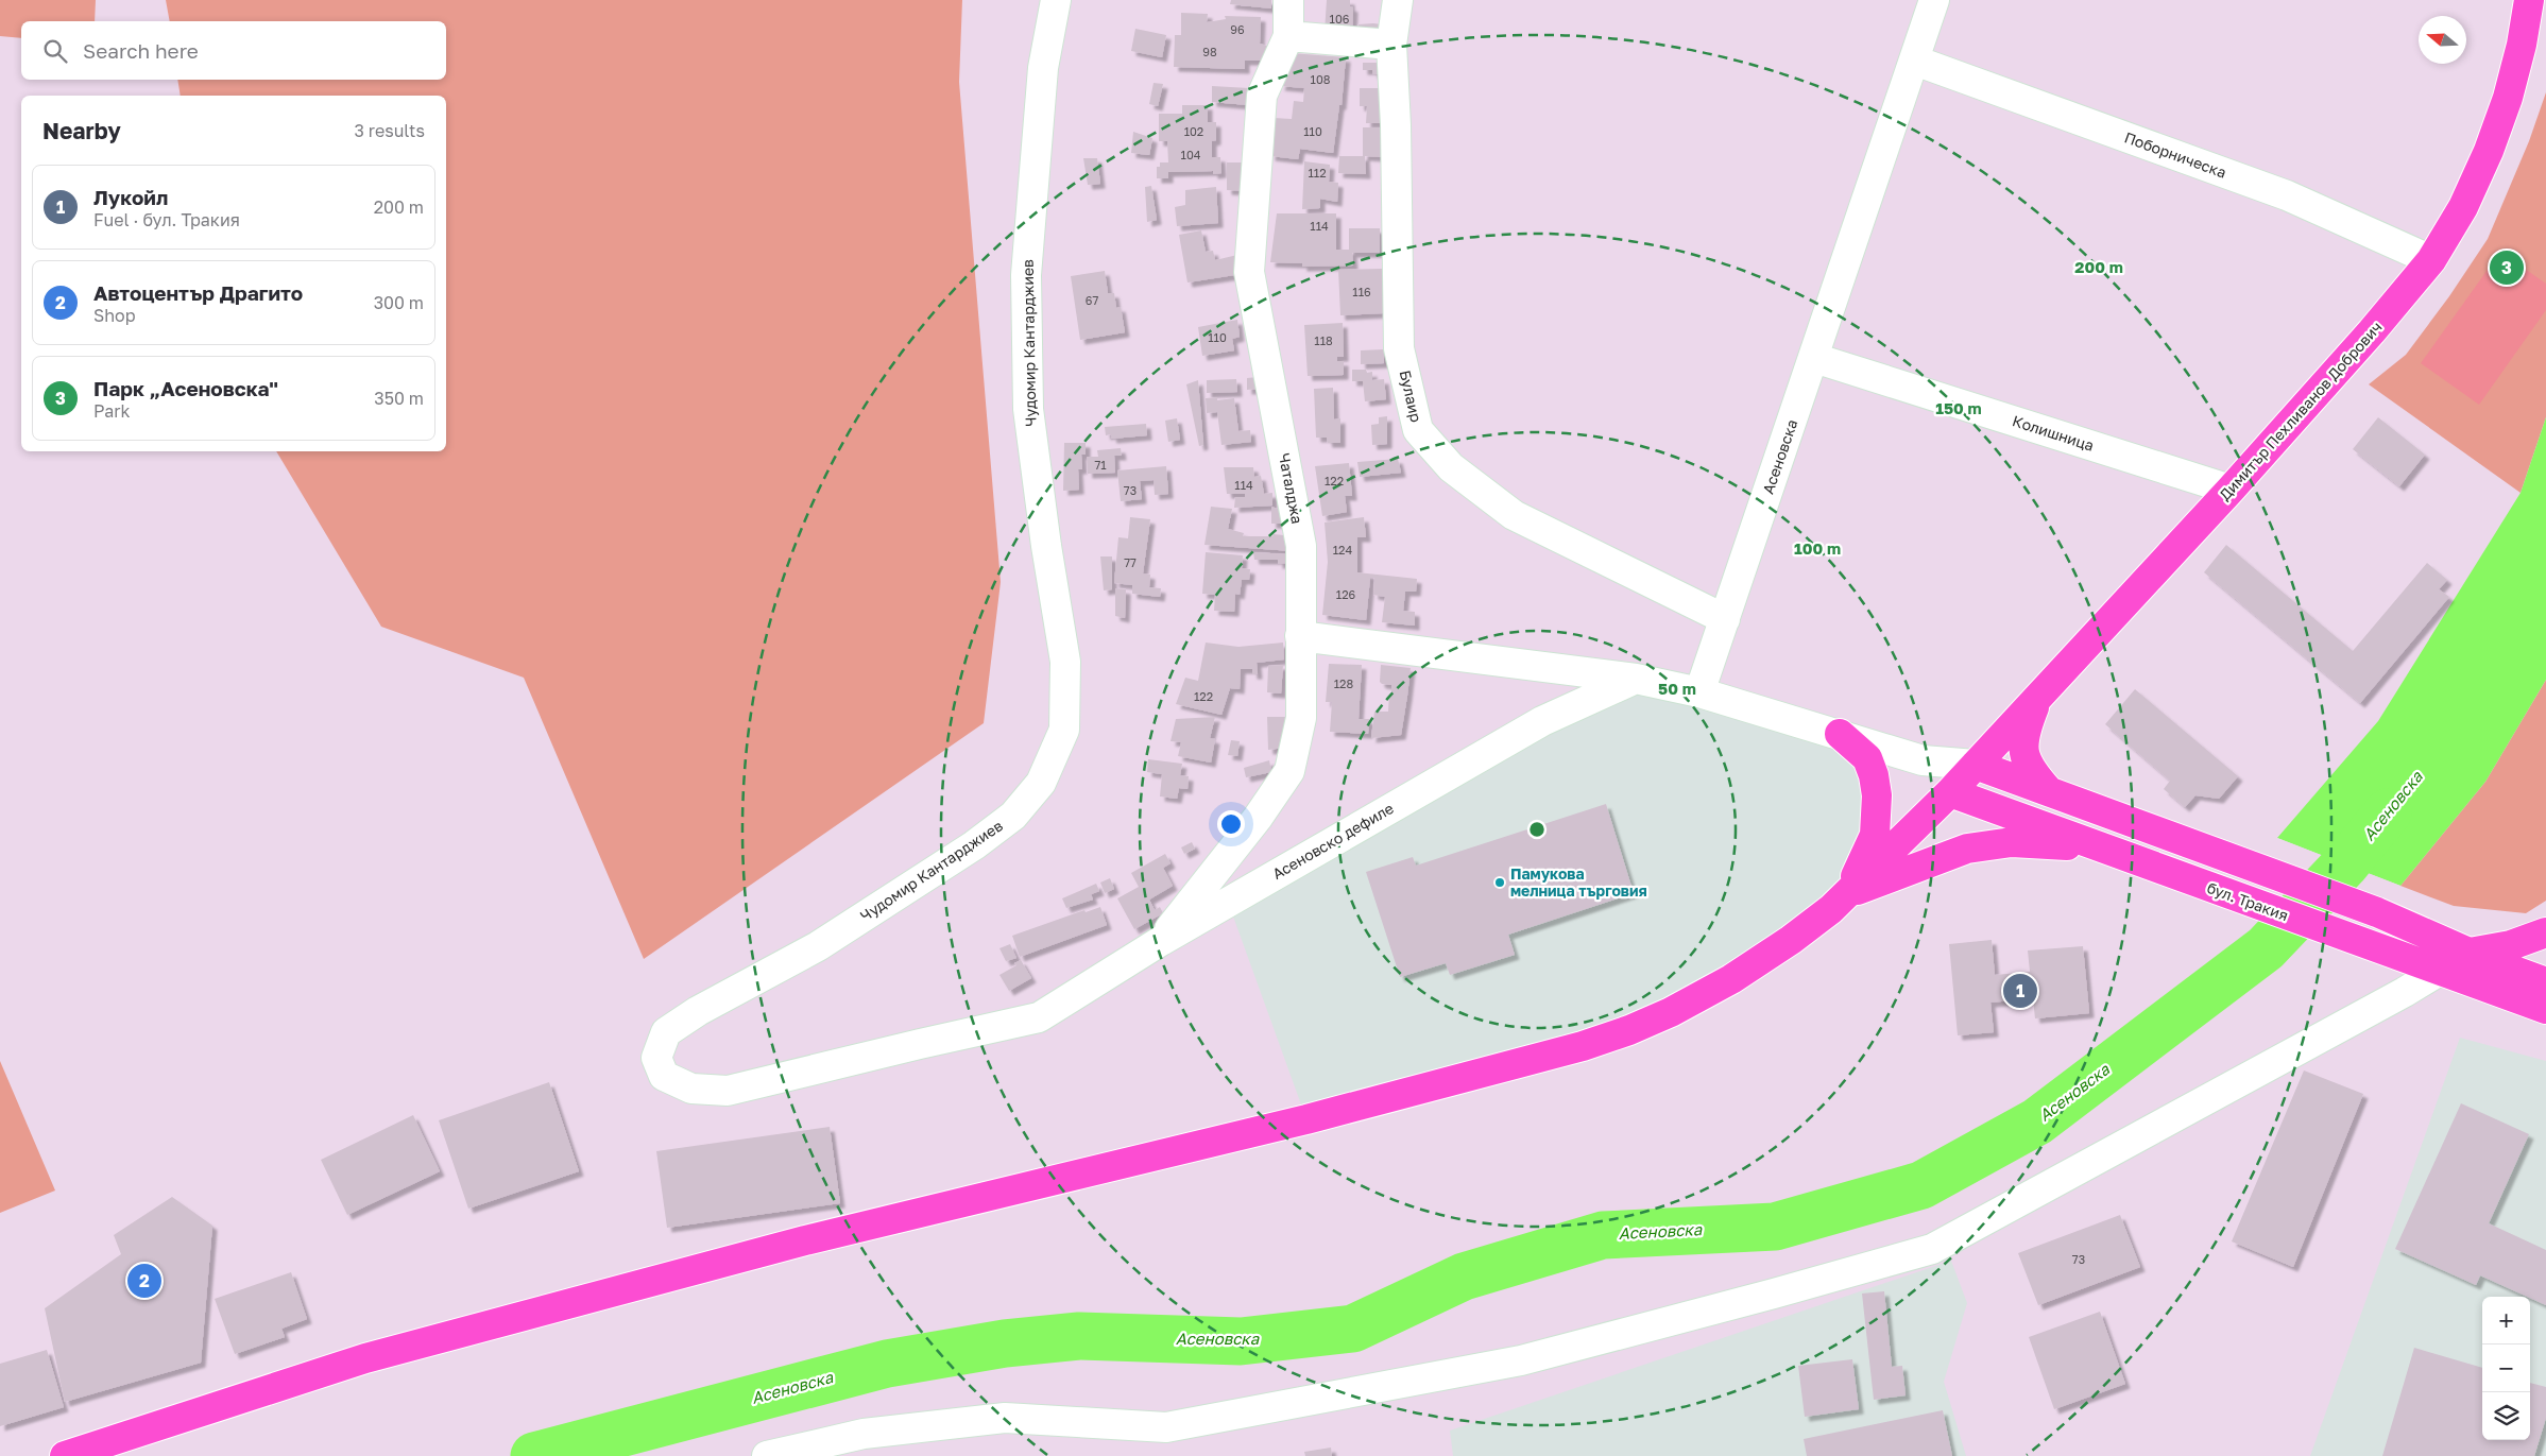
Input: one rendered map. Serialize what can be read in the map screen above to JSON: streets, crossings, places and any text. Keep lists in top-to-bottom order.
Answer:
{
  "streets": {
    "main road": ["Димитър Пехливанов Добрович", "бул. Тракия"],
    "street": [
      "Поборническа",
      "Чудомир Кантарджиев",
      "Булаир",
      "Колишница",
      "Асеновска",
      "Чаталджа",
      "Асеновско дефиле"
    ]
  },
  "crossings": [
    ["Поборническа", "Димитър Пехливанов Добрович"],
    ["Поборническа", "Асеновска"],
    ["Чудомир Кантарджиев", "Асеновско дефиле"],
    ["Булаир", "Асеновска"],
    ["Димитър Пехливанов Добрович", "Колишница"],
    ["Димитър Пехливанов Добрович", "бул. Тракия"],
    ["Колишница", "Асеновска"],
    ["Чаталджа", "Асеновско дефиле"]
  ],
  "water": ["Асеновска"],
  "places": ["Памукова мелница търговия"],
  "house_numbers": [
    "106",
    "96",
    "98",
    "108",
    "102",
    "110",
    "104",
    "112",
    "114",
    "116",
    "67",
    "110",
    "118",
    "71",
    "122",
    "114",
    "73",
    "124",
    "77",
    "126",
    "128",
    "122",
    "73"
  ],
  "north": "left",
  "page": {
    "search": "Search here",
    "heading": ["Nearby", "3 results"],
    "list": [
      {
        "mark": "1",
        "name": "Лукойл",
        "note": "Fuel · бул. Тракия",
        "value": "200 m"
      },
      {
        "mark": "2",
        "name": "Автоцентър Драгито",
        "note": "Shop",
        "value": "300 m"
      },
      {
        "mark": "3",
        "name": "Парк „Асеновска\"",
        "note": "Park",
        "value": "350 m"
      }
    ],
    "pins": ["3", "1", "2"],
    "map_buttons": ["+", "−"]
  },
  "rings": [
    "200 m",
    "150 m",
    "100 m",
    "50 m"
  ]
}
